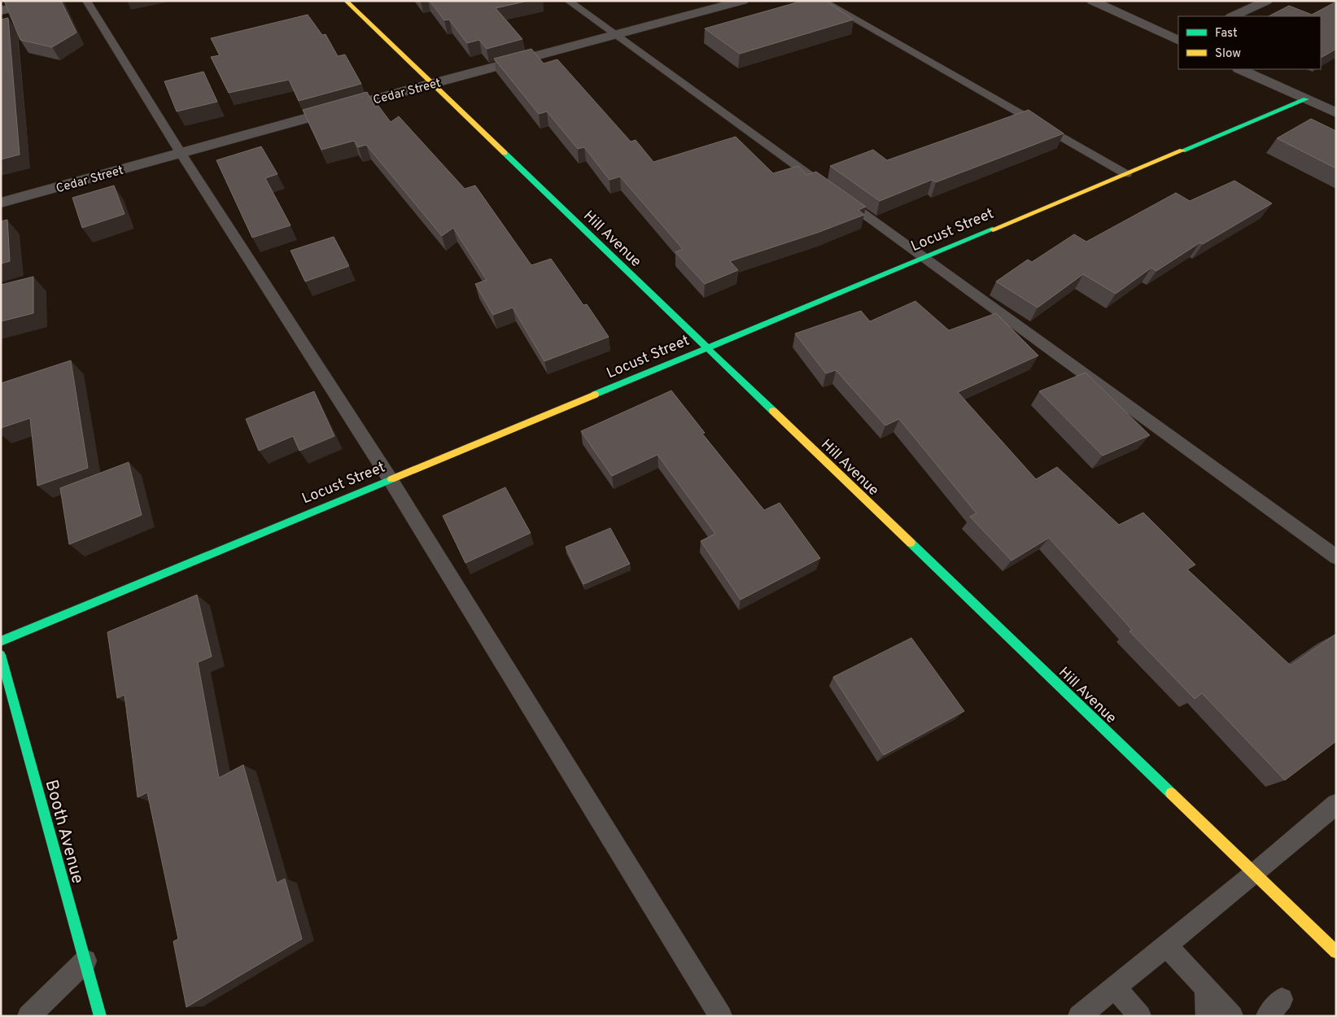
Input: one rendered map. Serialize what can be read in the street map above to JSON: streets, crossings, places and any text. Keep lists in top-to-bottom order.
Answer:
{
  "streets": {
    "street": [
      "Cedar Street",
      "Locust Street",
      "Hill Avenue",
      "Booth Avenue"
    ]
  },
  "crossings": [
    ["Cedar Street", "Hill Avenue"],
    ["Locust Street", "Hill Avenue"]
  ],
  "legend": ["Fast", "Slow"]
}
